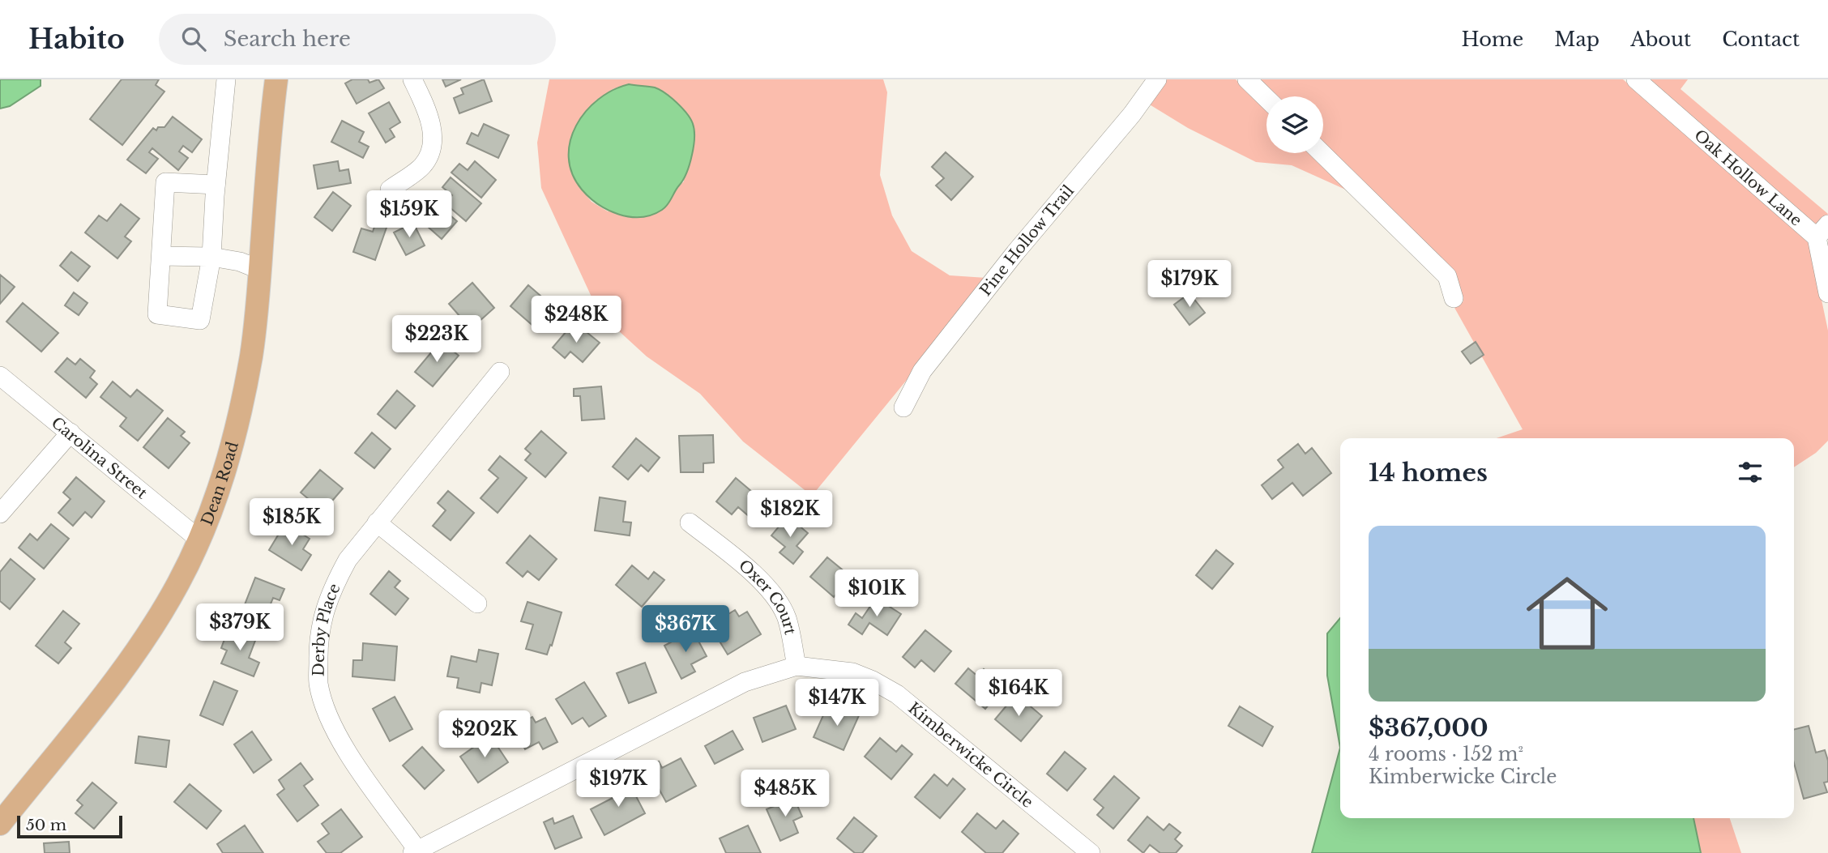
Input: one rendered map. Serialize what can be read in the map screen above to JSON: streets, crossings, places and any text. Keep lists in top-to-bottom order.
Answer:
{
  "streets": {
    "main road": ["Dean Road"],
    "street": [
      "Oak Hollow Lane",
      "Pine Hollow Trail",
      "Carolina Street",
      "Oxer Court",
      "Derby Place",
      "Kimberwicke Circle"
    ]
  },
  "crossings": [
    ["Carolina Street", "Dean Road"],
    ["Oxer Court", "Kimberwicke Circle"],
    ["Derby Place", "Kimberwicke Circle"]
  ],
  "scale_bar": "50 m",
  "page": {
    "header": "Habito",
    "search": "Search here",
    "nav": [
      "Home",
      "Map",
      "About",
      "Contact"
    ],
    "price": [
      "$159K",
      "$179K",
      "$248K",
      "$223K",
      "$182K",
      "$185K",
      "$101K",
      "$379K",
      "$367K",
      "$164K",
      "$147K",
      "$202K",
      "$197K",
      "$485K"
    ],
    "heading": "14 homes",
    "list": [
      {
        "name": "$367,000",
        "note": "4 rooms · 152 m² · Kimberwicke Circle"
      }
    ],
    "scale": "50 m"
  }
}
